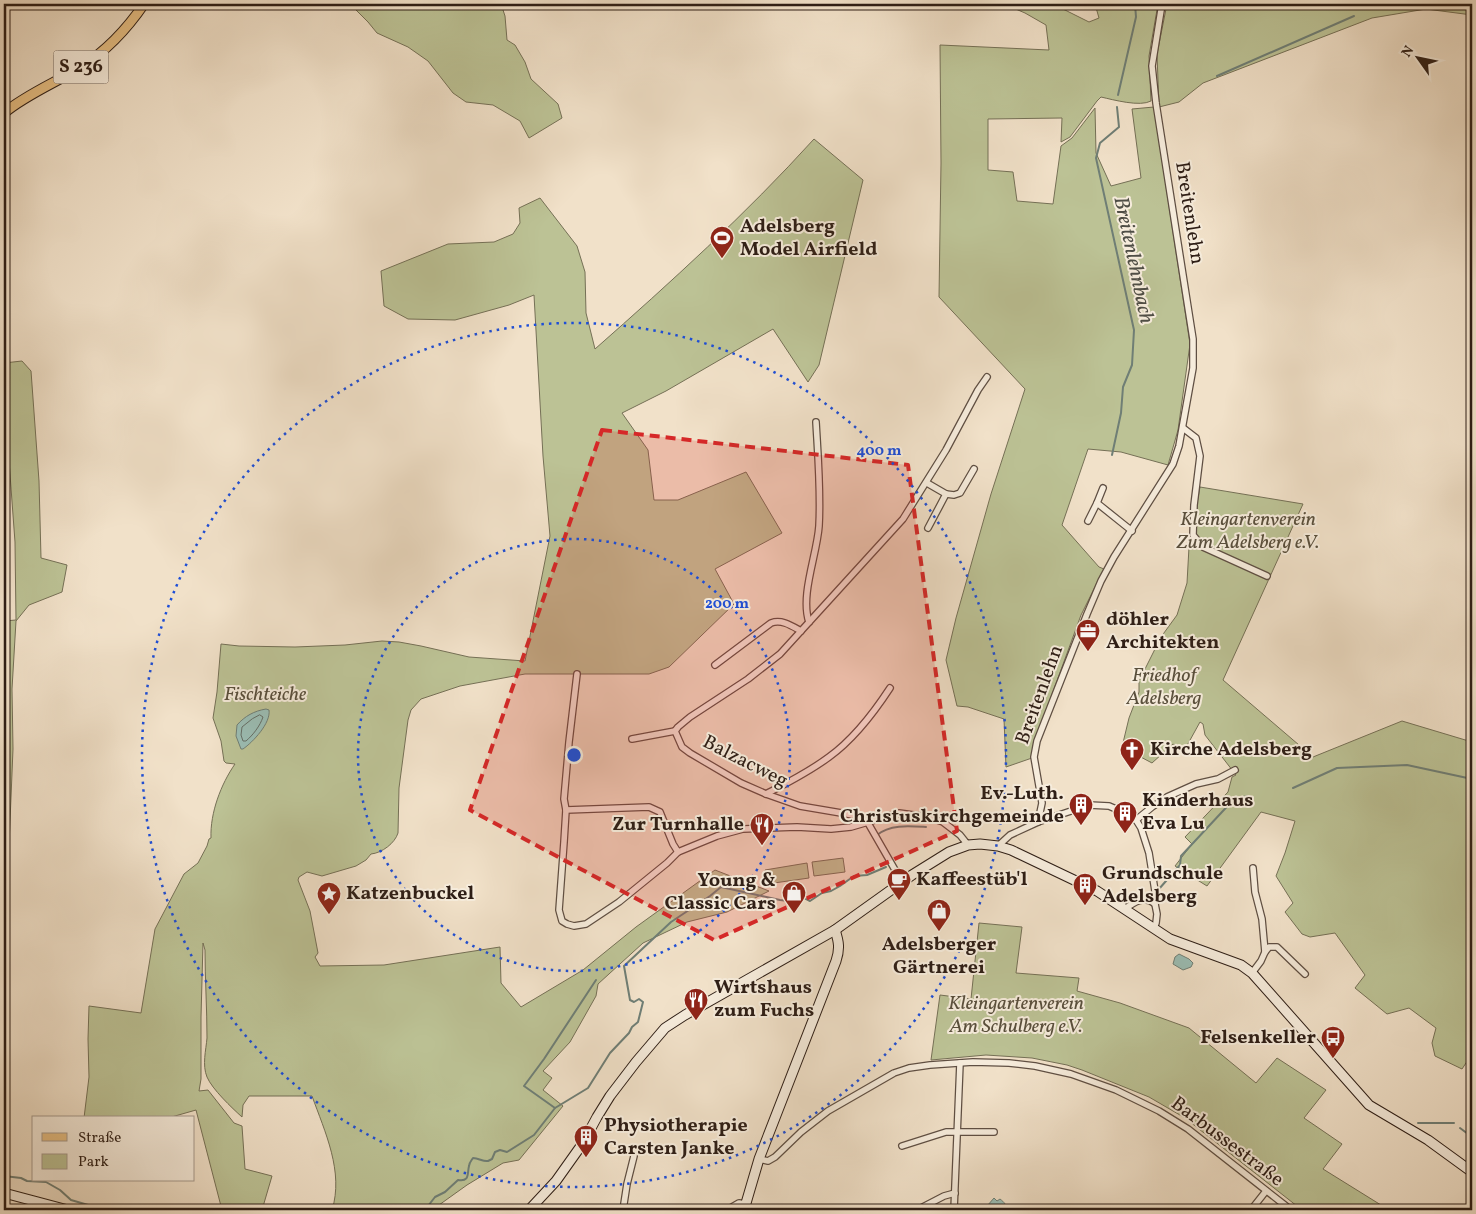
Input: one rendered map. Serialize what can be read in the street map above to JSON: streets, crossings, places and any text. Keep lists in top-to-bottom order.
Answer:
{
  "streets": {
    "main road": ["S 236"],
    "street": ["Breitenlehn", "Balzacweg", "Barbussestraße"]
  },
  "water": ["Breitenlehnbach"],
  "parks": [
    "Kleingartenverein Zum Adelsberg e.V.",
    "Friedhof Adelsberg",
    "Fischteiche",
    "Kleingartenverein Am Schulberg e.V."
  ],
  "places": {
    "sports": ["Adelsberg Model Airfield"],
    "office": ["döhler Architekten"],
    "church": ["Kirche Adelsberg"],
    "building": [
      "Ev.-Luth. Christuskirchgemeinde",
      "Kinderhaus Eva Lu",
      "Grundschule Adelsberg",
      "Physiotherapie Carsten Janke"
    ],
    "restaurant": ["Zur Turnhalle", "Wirtshaus zum Fuchs"],
    "cafe": ["Kaffeestüb'l"],
    "shop": ["Young & Classic Cars", "Adelsberger Gärtnerei"],
    "place": ["Katzenbuckel"],
    "bus stop": ["Felsenkeller"]
  },
  "legend": ["Straße", "Park"],
  "north": "top left",
  "rings": ["400 m", "200 m"]
}
